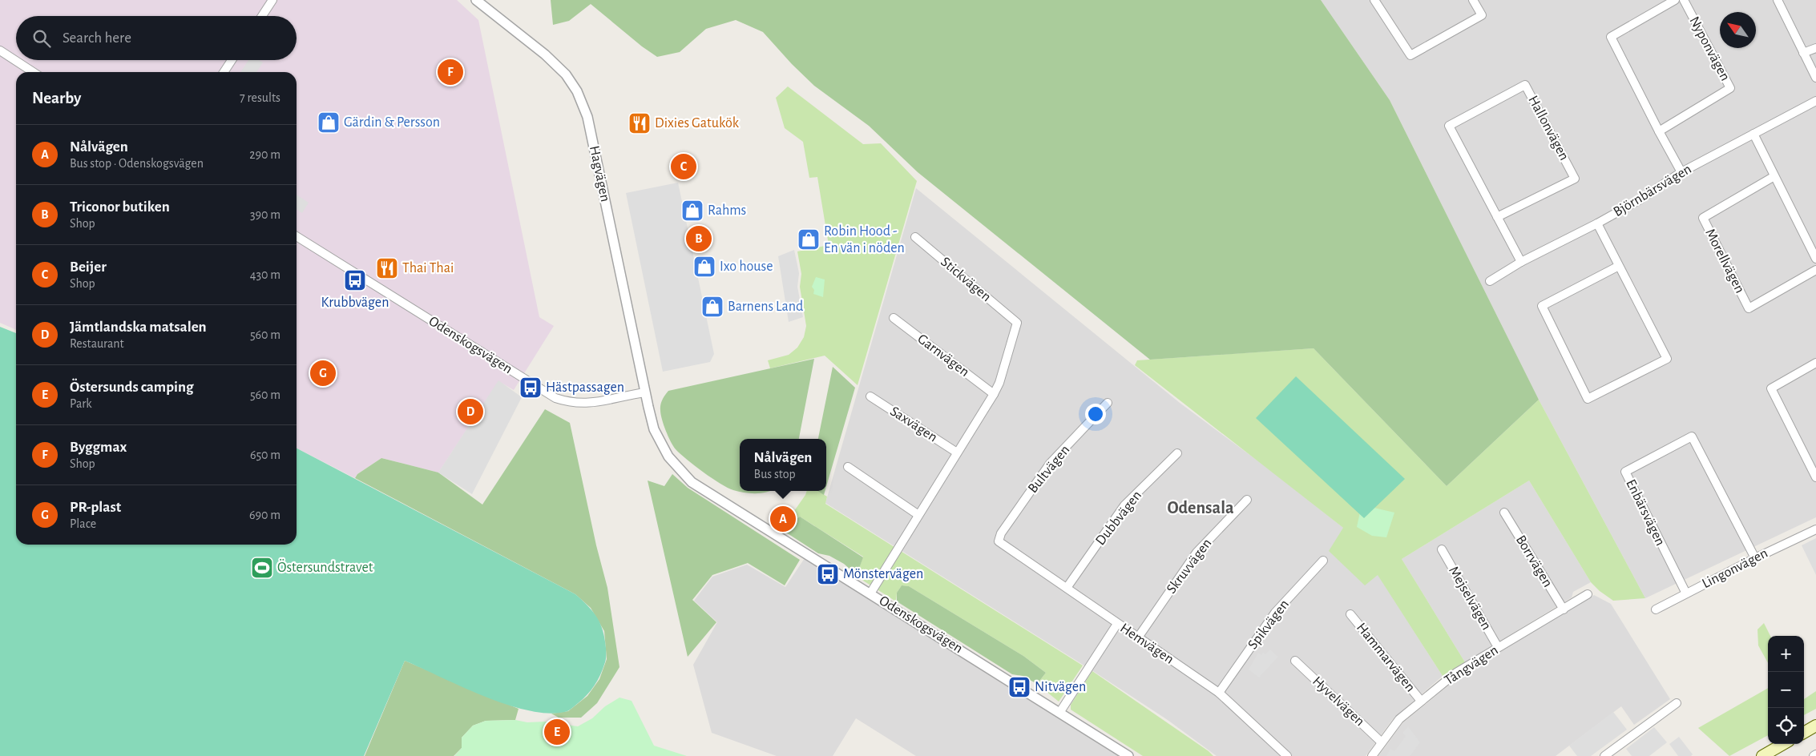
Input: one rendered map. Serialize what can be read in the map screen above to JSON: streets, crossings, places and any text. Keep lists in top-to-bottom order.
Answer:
{
  "streets": {
    "street": [
      "Nyponvägen",
      "Hallonvägen",
      "Hagvägen",
      "Björnbärsvägen",
      "Morellvägen",
      "Stickvägen",
      "Odenskogsvägen",
      "Garnvägen",
      "Saxvägen",
      "Bultvägen",
      "Enbärsvägen",
      "Dubbvägen",
      "Borrvägen",
      "Skruvvägen",
      "Lingonvägen",
      "Mejselvägen",
      "Spikvägen",
      "Hemvägen",
      "Hammarvägen",
      "Tångvägen",
      "Hyvelvägen"
    ]
  },
  "crossings": [
    ["Hallonvägen", "Björnbärsvägen"],
    ["Hagvägen", "Odenskogsvägen"],
    ["Stickvägen", "Garnvägen"],
    ["Bultvägen", "Hemvägen"],
    ["Enbärsvägen", "Lingonvägen"],
    ["Dubbvägen", "Hemvägen"],
    ["Borrvägen", "Tångvägen"],
    ["Skruvvägen", "Hemvägen"],
    ["Mejselvägen", "Tångvägen"],
    ["Spikvägen", "Hemvägen"],
    ["Hammarvägen", "Tångvägen"],
    ["Tångvägen", "Hyvelvägen"]
  ],
  "districts": ["Odensala"],
  "places": {
    "shop": [
      "Gärdin & Persson",
      "Rahms",
      "Robin Hood - En vän i nöden",
      "Ixo house",
      "Barnens Land"
    ],
    "restaurant": ["Dixies Gatukök", "Thai Thai"],
    "bus stop": [
      "Krubbvägen",
      "Hästpassagen",
      "Mönstervägen",
      "Nitvägen"
    ],
    "sports": ["Östersundstravet"]
  },
  "north": "top left",
  "page": {
    "search": "Search here",
    "pins": [
      "F",
      "C",
      "B",
      "G",
      "D",
      "A",
      "E"
    ],
    "heading": ["Nearby", "7 results"],
    "list": [
      {
        "mark": "A",
        "name": "Nålvägen",
        "note": "Bus stop · Odenskogsvägen",
        "value": "290 m"
      },
      {
        "mark": "B",
        "name": "Triconor butiken",
        "note": "Shop",
        "value": "390 m"
      },
      {
        "mark": "C",
        "name": "Beijer",
        "note": "Shop",
        "value": "430 m"
      },
      {
        "mark": "D",
        "name": "Jämtlandska matsalen",
        "note": "Restaurant",
        "value": "560 m"
      },
      {
        "mark": "E",
        "name": "Östersunds camping",
        "note": "Park",
        "value": "560 m"
      },
      {
        "mark": "F",
        "name": "Byggmax",
        "note": "Shop",
        "value": "650 m"
      },
      {
        "mark": "G",
        "name": "PR-plast",
        "note": "Place",
        "value": "690 m"
      }
    ],
    "popup": ["Nålvägen", "Bus stop"],
    "map_buttons": ["+", "−"]
  }
}
